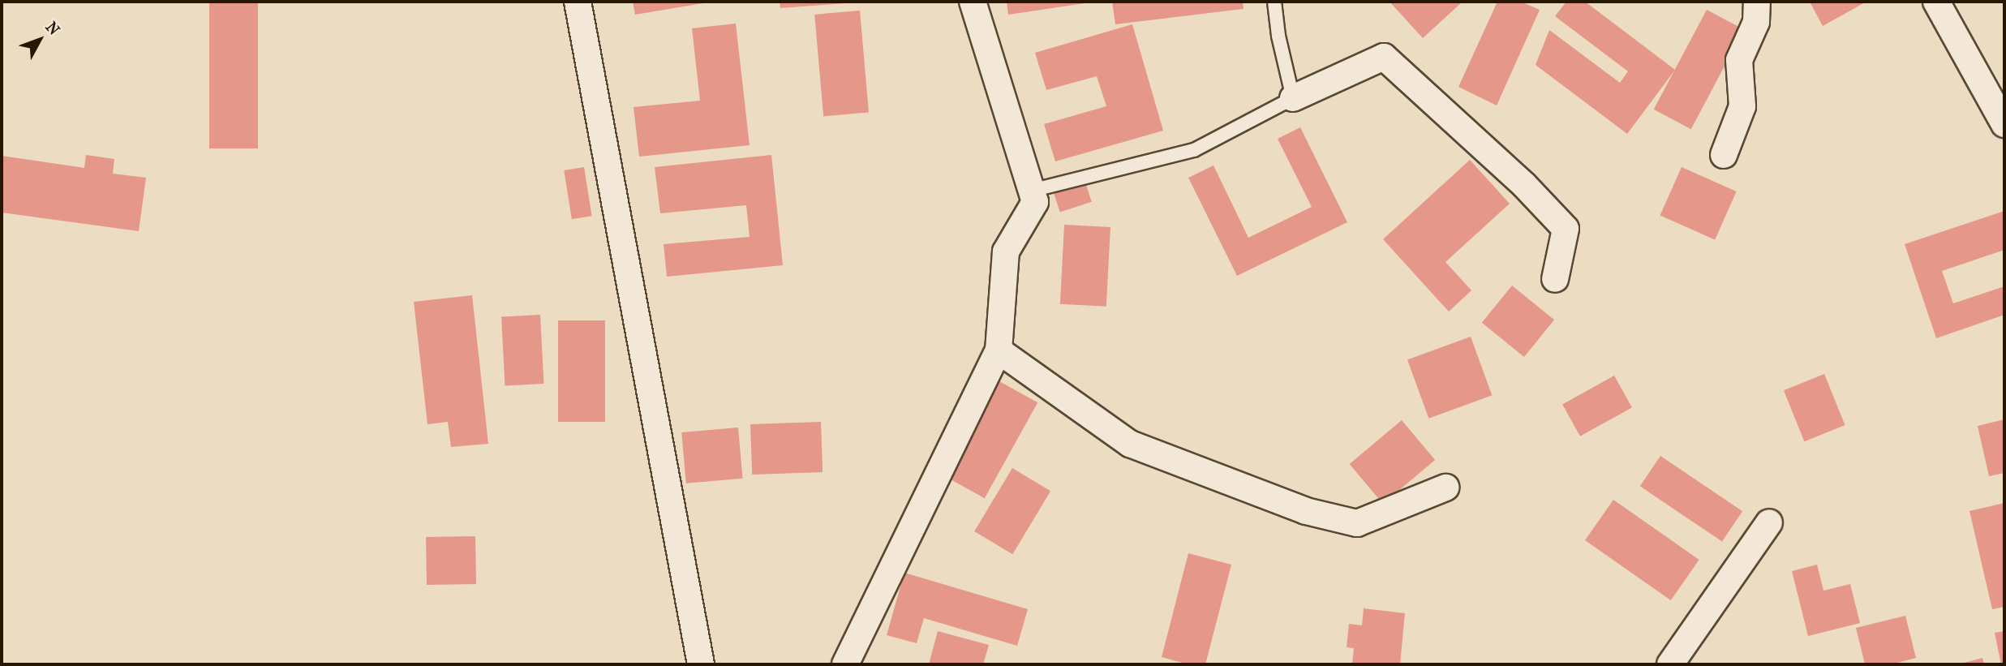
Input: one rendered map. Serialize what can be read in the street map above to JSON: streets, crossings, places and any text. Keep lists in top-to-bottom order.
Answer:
{
  "north": "top right"
}
